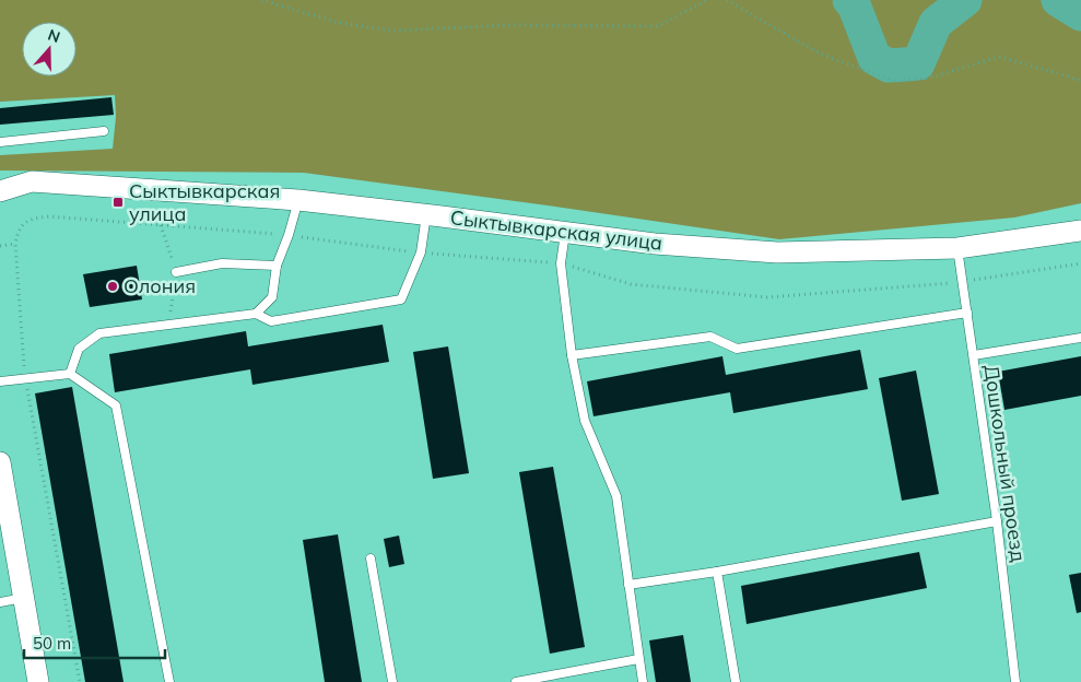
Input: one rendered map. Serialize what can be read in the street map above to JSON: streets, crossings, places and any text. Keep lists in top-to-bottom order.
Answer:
{
  "streets": {
    "street": ["Сыктывкарская улица"],
    "lane": ["Дошкольный проезд"]
  },
  "crossings": [
    ["Сыктывкарская улица", "Дошкольный проезд"]
  ],
  "places": {
    "transit": ["Сыктывкарская улица"],
    "other": ["Олония"]
  },
  "scale_bar": "50 m",
  "north": "top"
}
